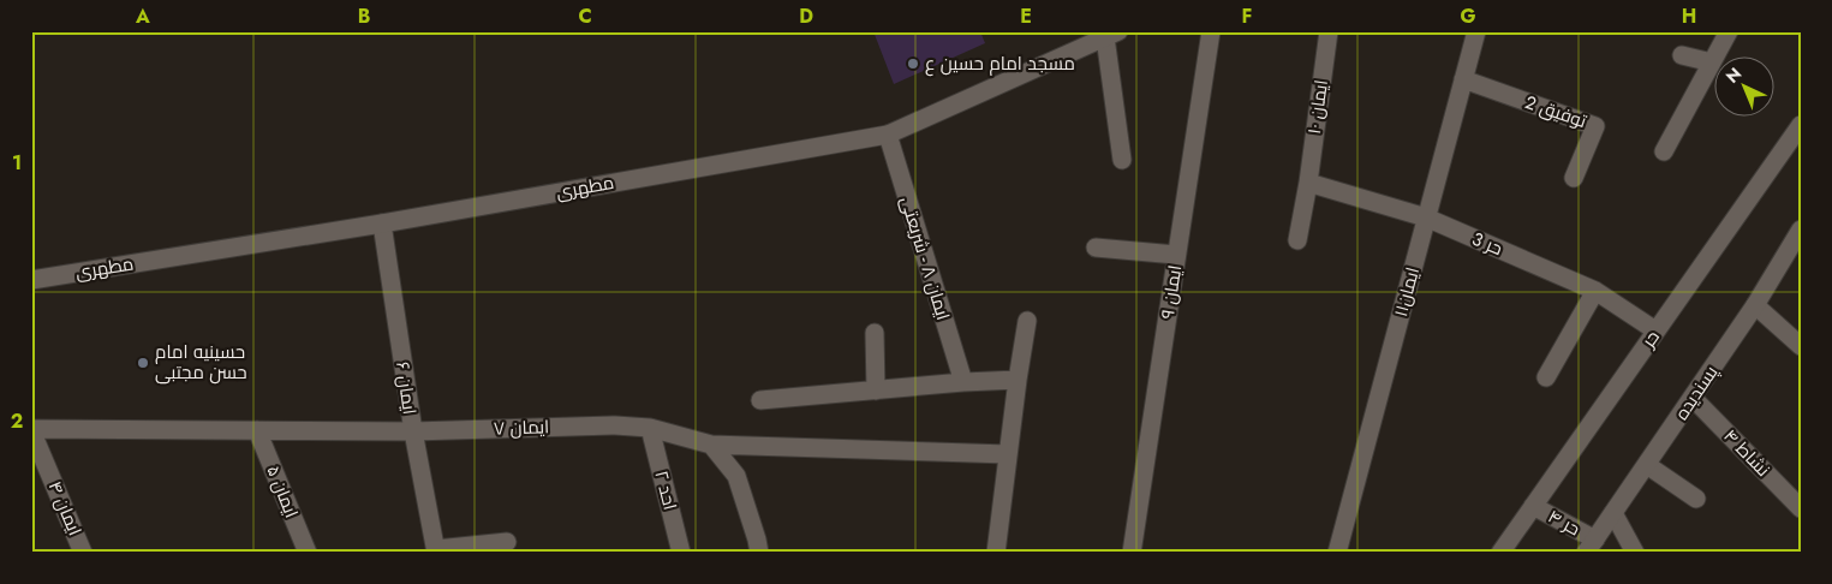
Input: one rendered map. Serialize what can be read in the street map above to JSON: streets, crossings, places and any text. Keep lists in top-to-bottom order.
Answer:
{
  "streets": {
    "street": [
      "ایمان ۱۰",
      "توفیق 2",
      "مطهری",
      "حر 3",
      "ایمان ۸ - شریعتی",
      "ایمان ۹",
      "ایمان۱۱",
      "حر",
      "ایمان ۶",
      "پسندیده",
      "ایمان ۷",
      "نشاط ۴",
      "احد ۲",
      "ایمان ۵",
      "ایمان ۴",
      "حر ۴"
    ]
  },
  "crossings": [
    ["ایمان ۱۰", "حر 3"],
    ["توفیق 2", "ایمان۱۱"],
    ["مطهری", "ایمان ۸ - شریعتی"],
    ["مطهری", "ایمان ۶"],
    ["حر 3", "ایمان۱۱"],
    ["حر 3", "حر"],
    ["حر", "حر ۴"],
    ["ایمان ۶", "ایمان ۷"],
    ["پسندیده", "نشاط ۴"],
    ["پسندیده", "حر ۴"],
    ["ایمان ۷", "احد ۲"],
    ["ایمان ۷", "ایمان ۵"],
    ["ایمان ۷", "ایمان ۴"]
  ],
  "places": ["مسجد امام حسین ع", "حسینیه امام حسن مجتبی"],
  "north": "top left",
  "grid": {
    "columns": [
      "A",
      "B",
      "C",
      "D",
      "E",
      "F",
      "G",
      "H"
    ],
    "rows": ["1", "2"]
  }
}
